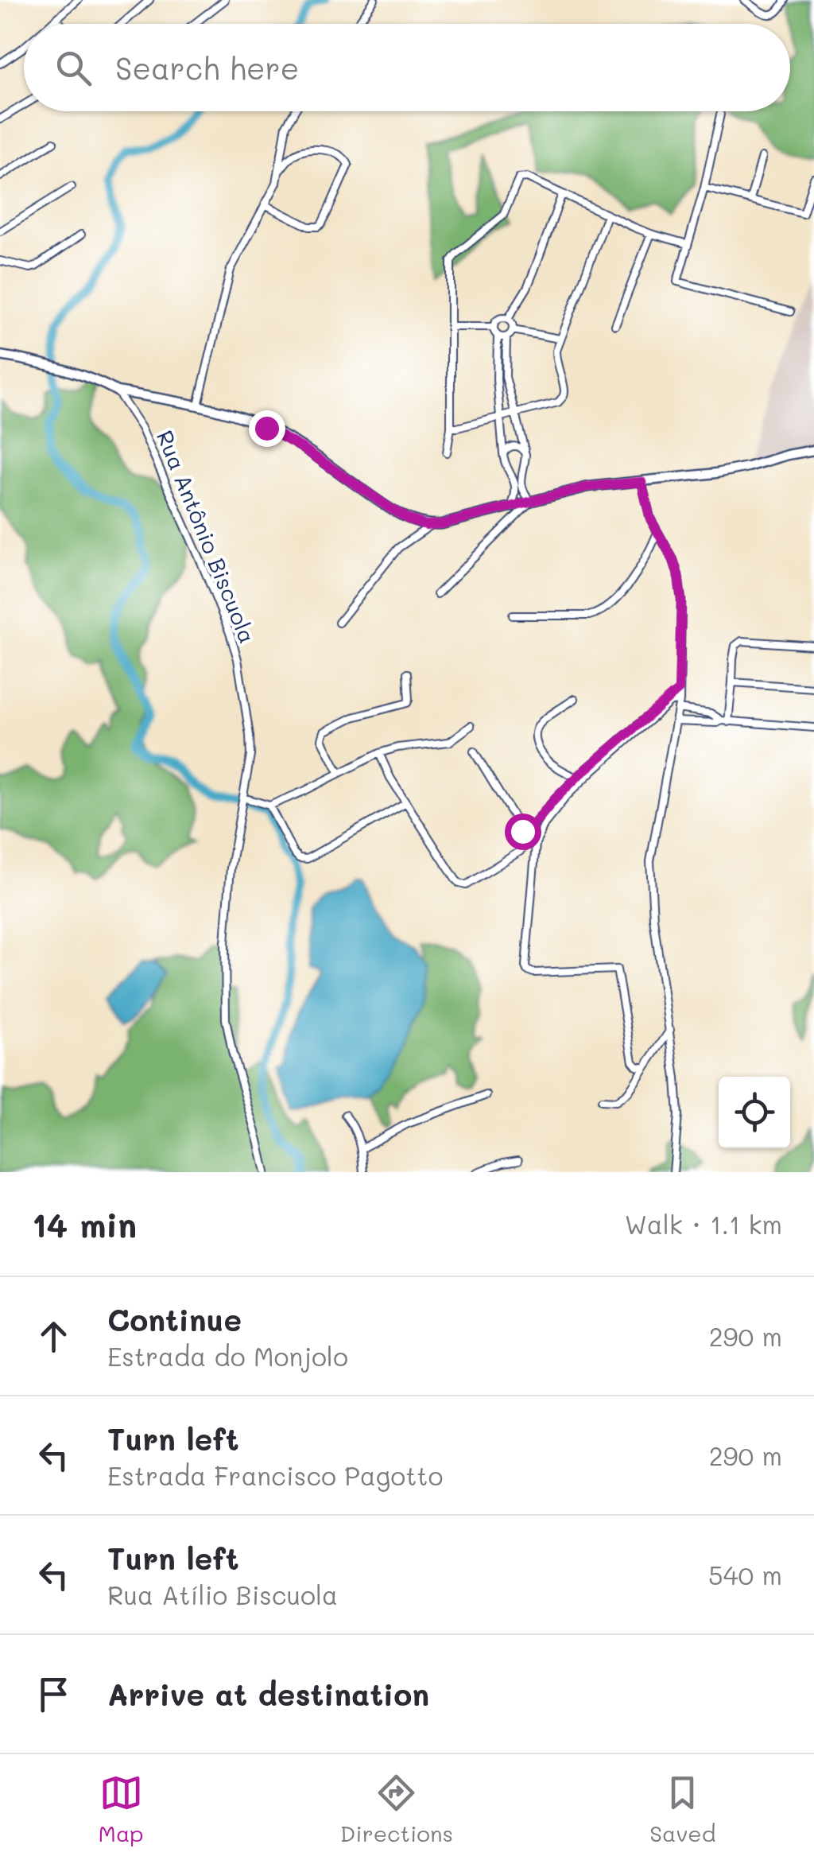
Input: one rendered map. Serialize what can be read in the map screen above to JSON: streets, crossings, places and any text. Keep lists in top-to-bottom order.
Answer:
{
  "streets": {
    "street": ["Rua Antônio Biscuola"]
  },
  "page": {
    "search": "Search here",
    "heading": ["14 min", "Walk · 1.1 km"],
    "list": [
      ["Continue", "Estrada do Monjolo", "290 m"],
      ["Turn left", "Estrada Francisco Pagotto", "290 m"],
      ["Turn left", "Rua Atílio Biscuola", "540 m"],
      "Arrive at destination"
    ],
    "nav": ["Map", "Directions", "Saved"]
  }
}
